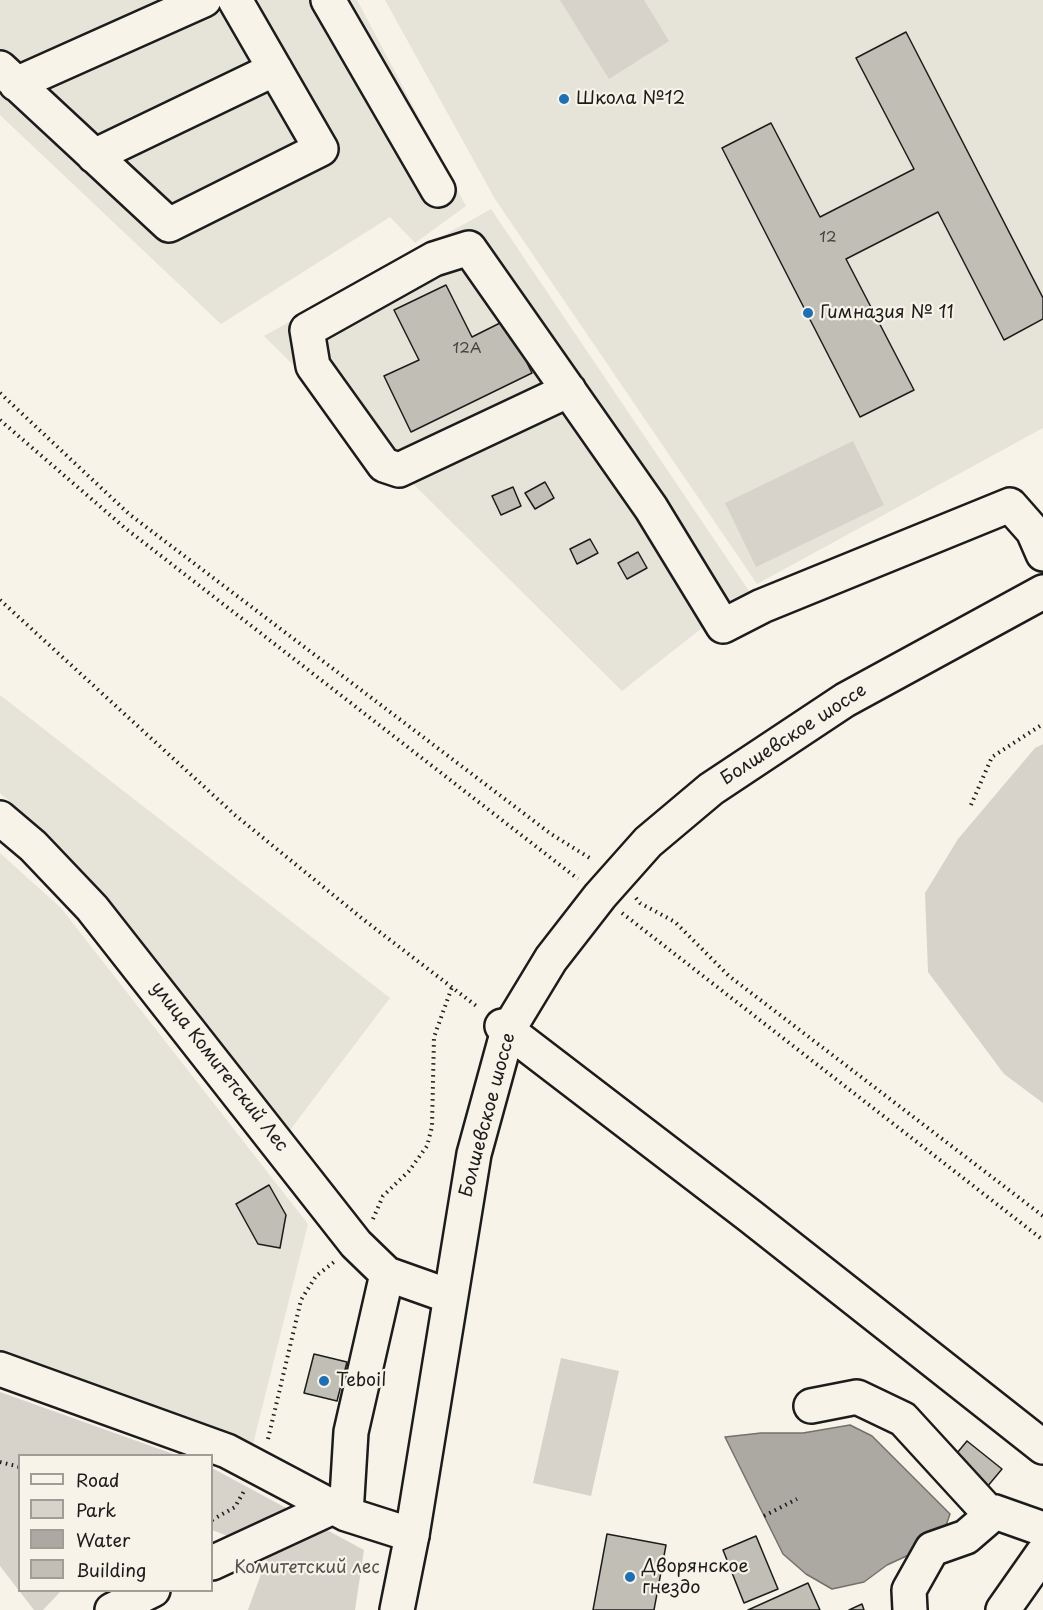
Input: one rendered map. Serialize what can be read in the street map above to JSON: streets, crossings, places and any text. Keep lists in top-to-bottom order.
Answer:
{
  "streets": {
    "street": ["Болшевское шоссе", "улица Комитетский Лес"]
  },
  "crossings": [
    ["Болшевское шоссе", "улица Комитетский Лес"]
  ],
  "parks": ["Комитетский лес"],
  "places": [
    "Школа №12",
    "Гимназия № 11",
    "Teboil",
    "Дворянское гнездо"
  ],
  "house_numbers": ["12", "12А"],
  "legend": [
    "Road",
    "Park",
    "Water",
    "Building"
  ]
}
